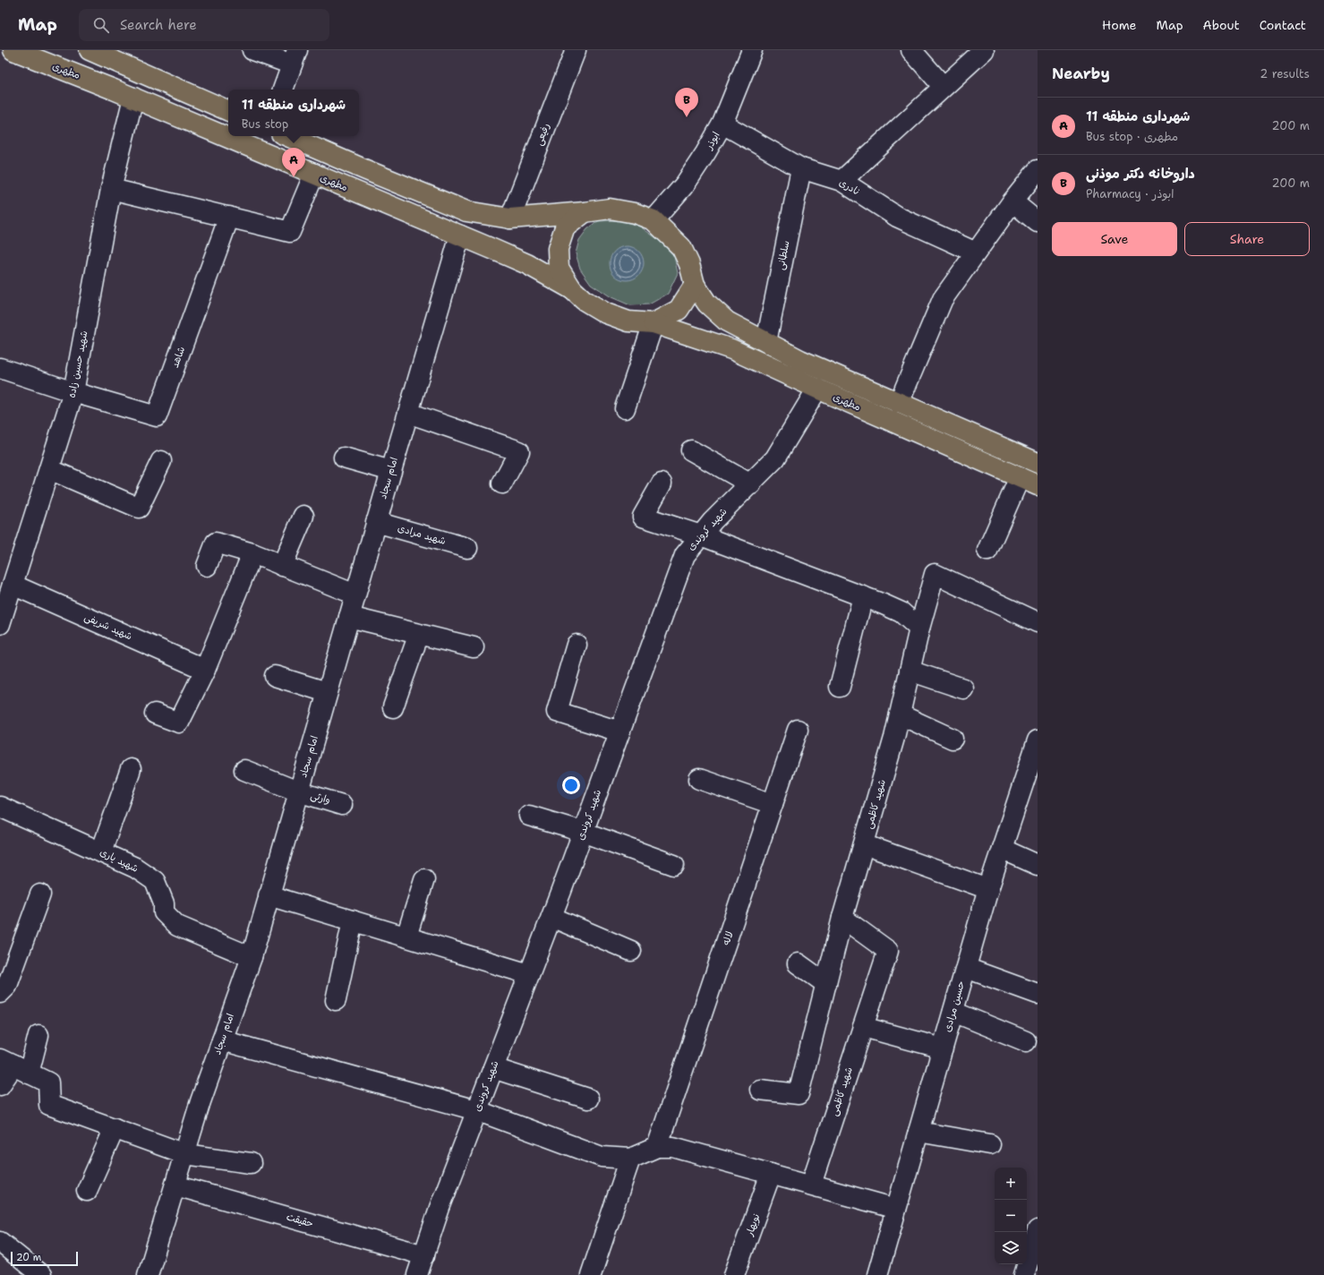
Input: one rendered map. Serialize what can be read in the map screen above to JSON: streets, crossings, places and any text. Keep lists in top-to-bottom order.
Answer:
{
  "streets": {
    "main road": ["مطهری"],
    "street": [
      "رفیعی",
      "ابوذر",
      "نادری",
      "سلطانی",
      "شاهد",
      "شهید حسین زاده",
      "امام سجاد",
      "شهید کروندی",
      "شهید مرادی",
      "شهید شریفی",
      "وارثی",
      "شهید کاظمی",
      "شهید یاری",
      "لاله",
      "حسین مرادی",
      "حقیقت",
      "نوبهار"
    ]
  },
  "crossings": [
    ["مطهری", "ابوذر"],
    ["مطهری", "سلطانی"],
    ["مطهری", "شهید حسین زاده"],
    ["مطهری", "امام سجاد"],
    ["مطهری", "شهید کروندی"],
    ["ابوذر", "نادری"],
    ["نادری", "سلطانی"],
    ["شاهد", "شهید حسین زاده"],
    ["شهید حسین زاده", "شهید شریفی"],
    ["امام سجاد", "شهید مرادی"],
    ["امام سجاد", "وارثی"],
    ["امام سجاد", "شهید یاری"],
    ["امام سجاد", "حقیقت"],
    ["شهید کروندی", "حقیقت"]
  ],
  "scale_bar": "20 m",
  "page": {
    "header": "Map",
    "search": "Search here",
    "nav": [
      "Home",
      "Map",
      "About",
      "Contact"
    ],
    "heading": ["Nearby", "2 results"],
    "pins": ["B", "A"],
    "popup": ["شهرداری منطقه 11", "Bus stop"],
    "list": [
      {
        "mark": "A",
        "name": "شهرداری منطقه 11",
        "note": "Bus stop · مطهری",
        "value": "200 m"
      },
      {
        "mark": "B",
        "name": "داروخانه دکتر موذنی",
        "note": "Pharmacy · ابوذر",
        "value": "200 m"
      }
    ],
    "buttons": ["Save", "Share"],
    "map_buttons": ["+", "−"],
    "scale": "20 m"
  }
}
